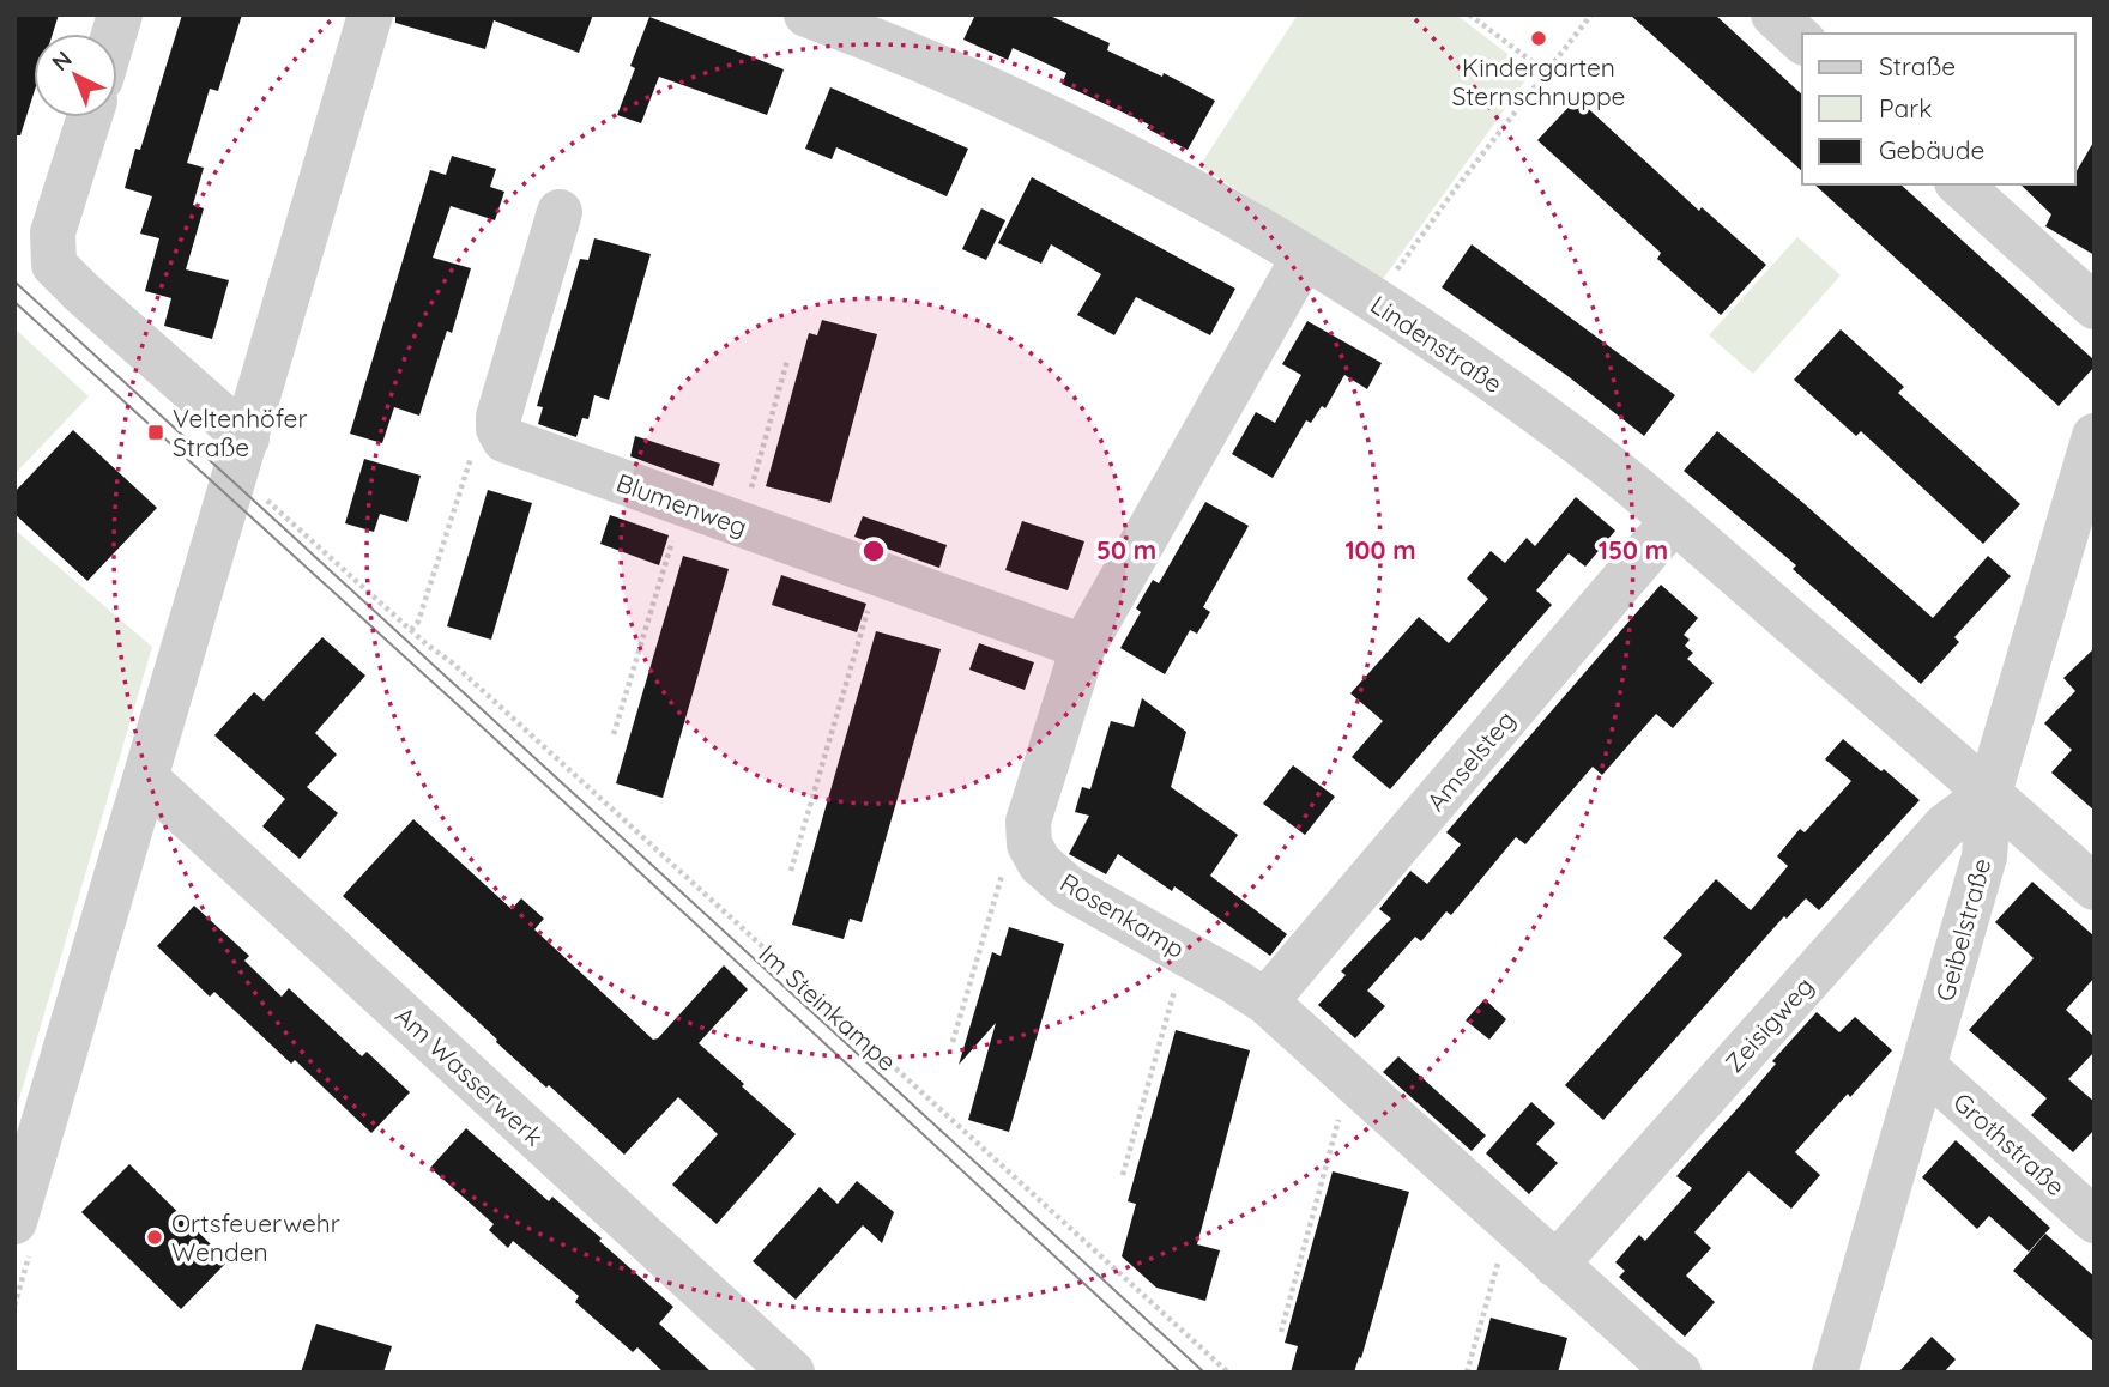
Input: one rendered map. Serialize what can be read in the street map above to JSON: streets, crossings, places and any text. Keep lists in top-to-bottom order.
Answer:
{
  "streets": {
    "street": [
      "Lindenstraße",
      "Blumenweg",
      "Amselsteg",
      "Rosenkamp",
      "Geibelstraße",
      "Zeisigweg",
      "Am Wasserwerk",
      "Grothstraße"
    ],
    "path": ["Im Steinkampe"]
  },
  "crossings": [
    ["Lindenstraße", "Amselsteg"],
    ["Lindenstraße", "Geibelstraße"],
    ["Lindenstraße", "Zeisigweg"],
    ["Amselsteg", "Rosenkamp"],
    ["Rosenkamp", "Zeisigweg"],
    ["Geibelstraße", "Zeisigweg"],
    ["Geibelstraße", "Grothstraße"]
  ],
  "places": {
    "other": ["Kindergarten Sternschnuppe", "Ortsfeuerwehr Wenden"],
    "transit": ["Veltenhöfer Straße"]
  },
  "legend": ["Straße", "Park", "Gebäude"],
  "north": "top left",
  "rings": ["50 m", "100 m", "150 m"]
}
